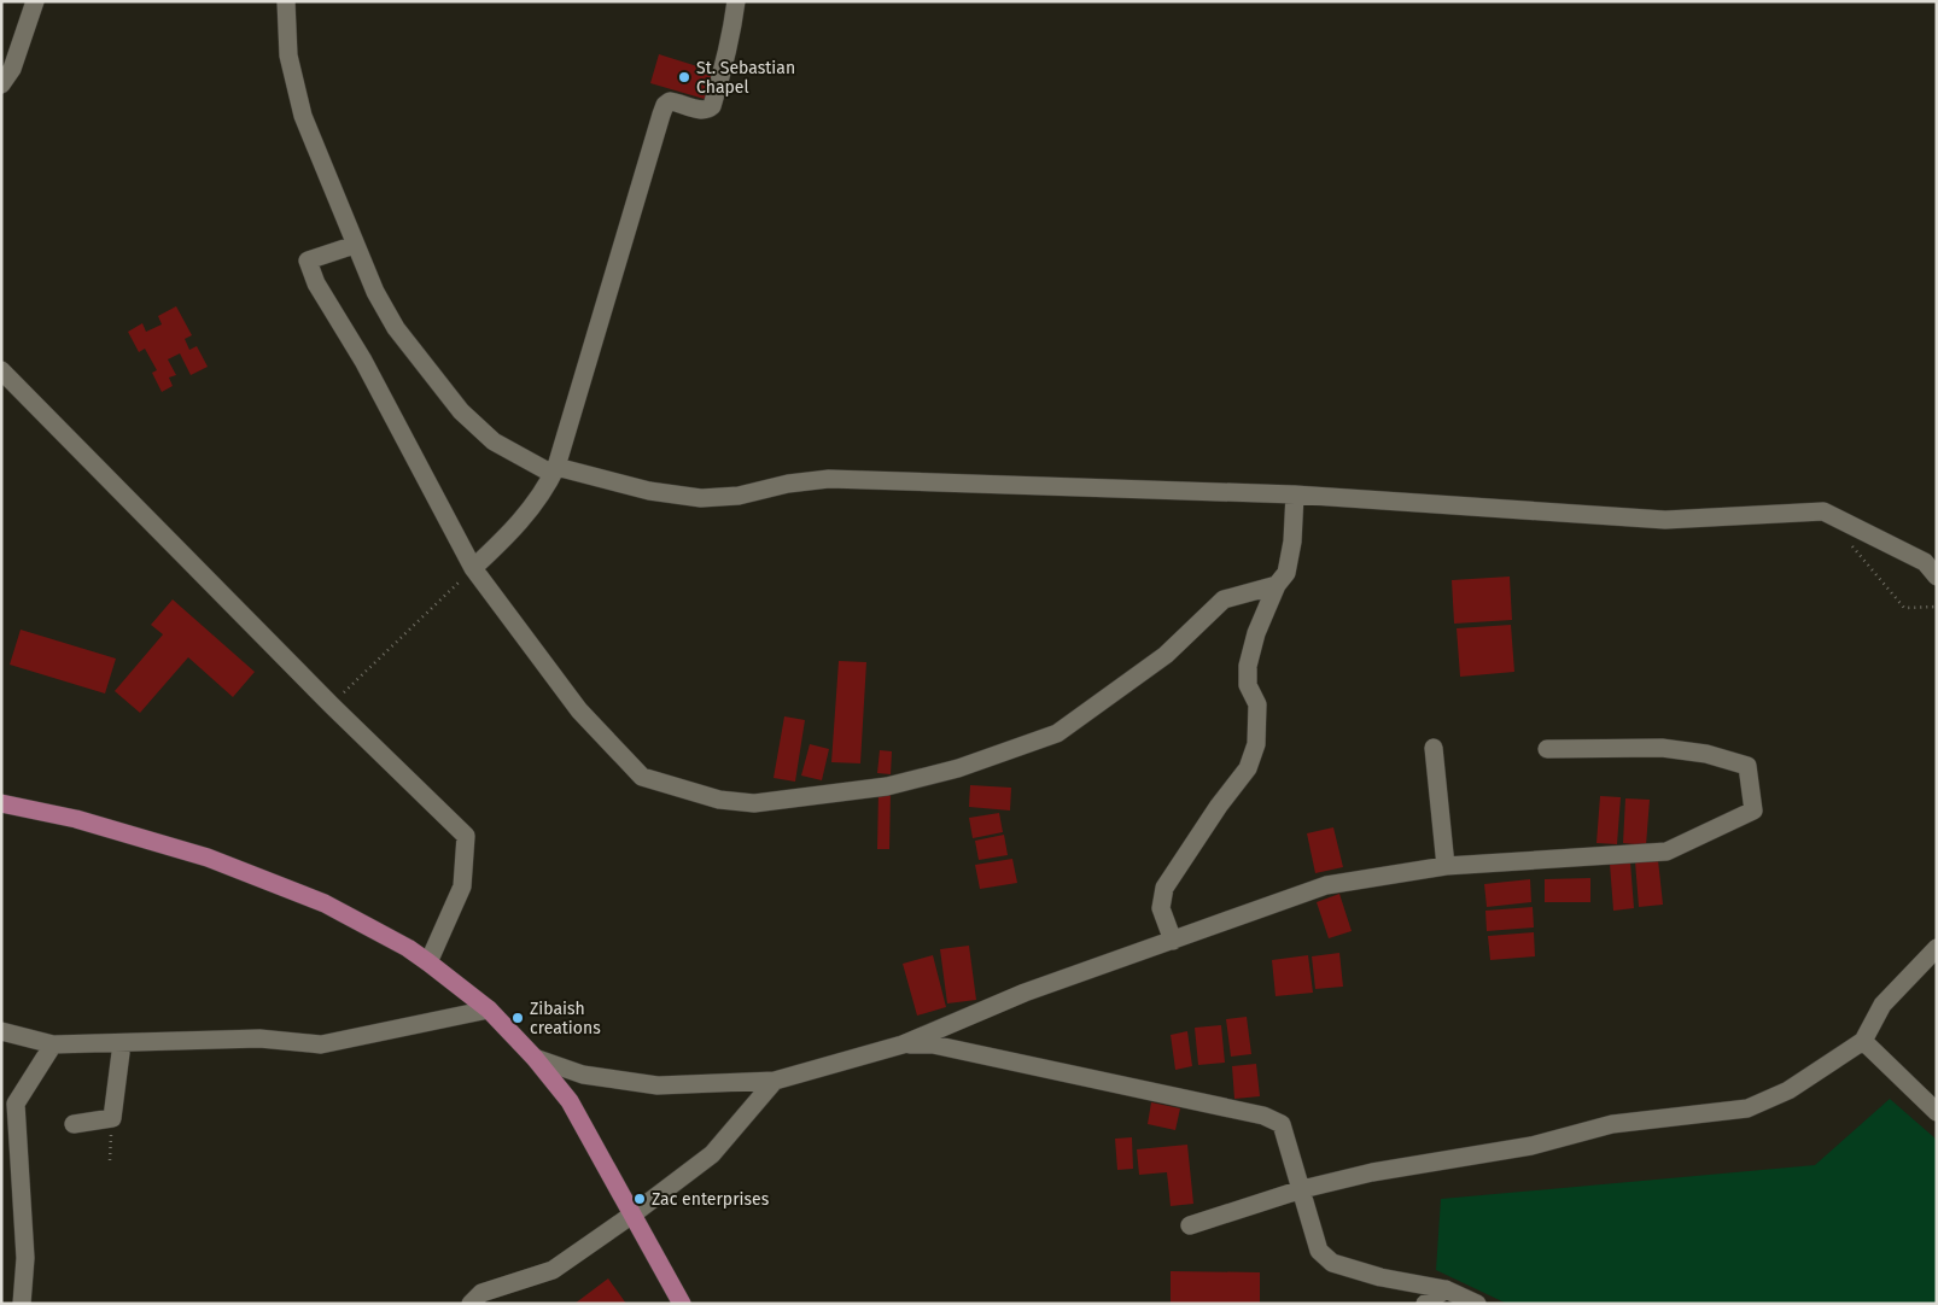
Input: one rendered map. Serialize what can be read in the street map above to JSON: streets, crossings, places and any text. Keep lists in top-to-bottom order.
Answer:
{
  "places": ["St. Sebastian Chapel", "Zibaish creations", "Zac enterprises"]
}
